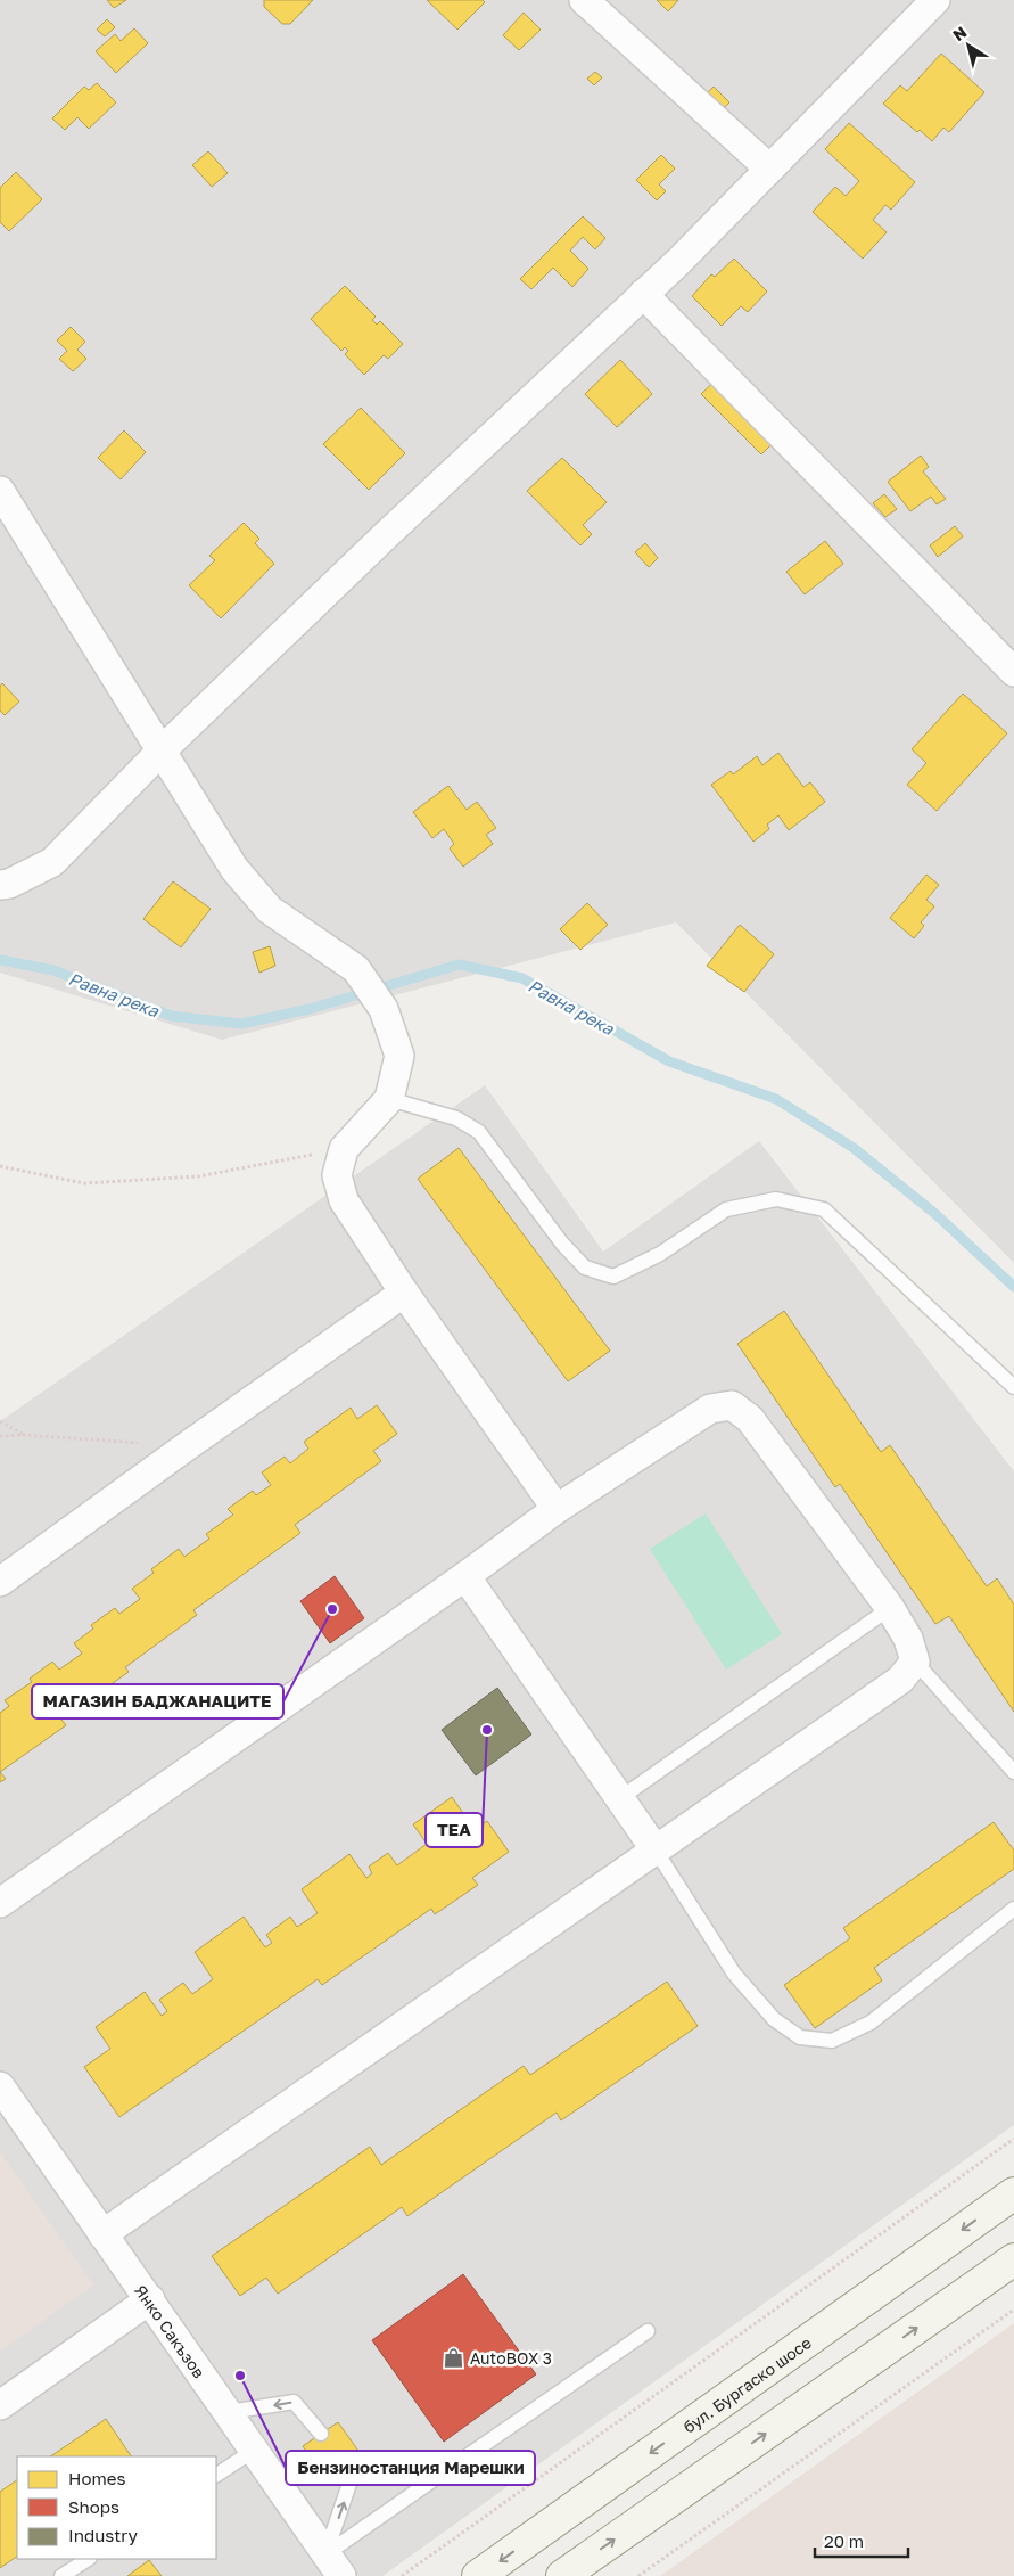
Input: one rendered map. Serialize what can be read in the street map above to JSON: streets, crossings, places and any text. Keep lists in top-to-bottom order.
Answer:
{
  "streets": {
    "main road": ["бул. Бургаско шосе"],
    "street": ["Янко Сакъзов"]
  },
  "water": ["Равна река"],
  "places": {
    "other": ["МАГАЗИН БАДЖАНАЦИТЕ", "ТЕА", "Бензиностанция Марешки"],
    "shop": ["AutoBOX 3"]
  },
  "legend": ["Homes", "Shops", "Industry"],
  "scale_bar": "20 m",
  "north": "top left"
}
